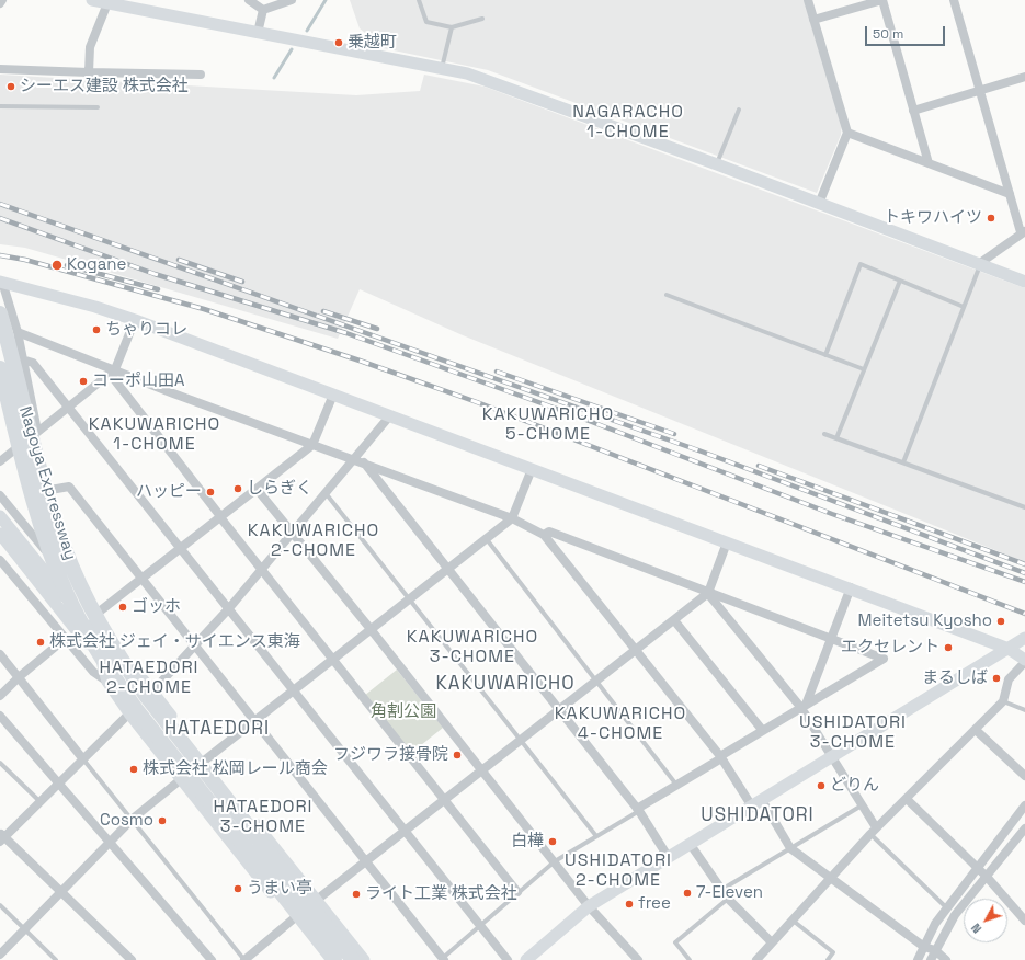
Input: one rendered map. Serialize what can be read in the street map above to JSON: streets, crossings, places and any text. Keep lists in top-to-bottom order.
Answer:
{
  "streets": {
    "highway": ["Nagoya Expressway"]
  },
  "districts": [
    "NAGARACHO 1-CHOME",
    "KAKUWARICHO 5-CHOME",
    "KAKUWARICHO 1-CHOME",
    "KAKUWARICHO 2-CHOME",
    "KAKUWARICHO 3-CHOME",
    "HATAEDORI 2-CHOME",
    "KAKUWARICHO",
    "KAKUWARICHO 4-CHOME",
    "USHIDATORI 3-CHOME",
    "HATAEDORI",
    "HATAEDORI 3-CHOME",
    "USHIDATORI",
    "USHIDATORI 2-CHOME"
  ],
  "parks": ["角割公園"],
  "places": [
    "乗越町",
    "シーエス建設 株式会社",
    "トキワハイツ",
    "Kogane",
    "ちゃりコレ",
    "コーポ山田A",
    "しらぎく",
    "ハッピー",
    "ゴッホ",
    "Meitetsu Kyosho",
    "株式会社 ジェイ・サイエンス東海",
    "エクセレント",
    "まるしば",
    "フジワラ接骨院",
    "株式会社 松岡レール商会",
    "どりん",
    "Cosmo",
    "白樺",
    "うまい亭",
    "7-Eleven",
    "ライト工業 株式会社",
    "free"
  ],
  "scale_bar": "50 m",
  "north": "bottom left"
}
